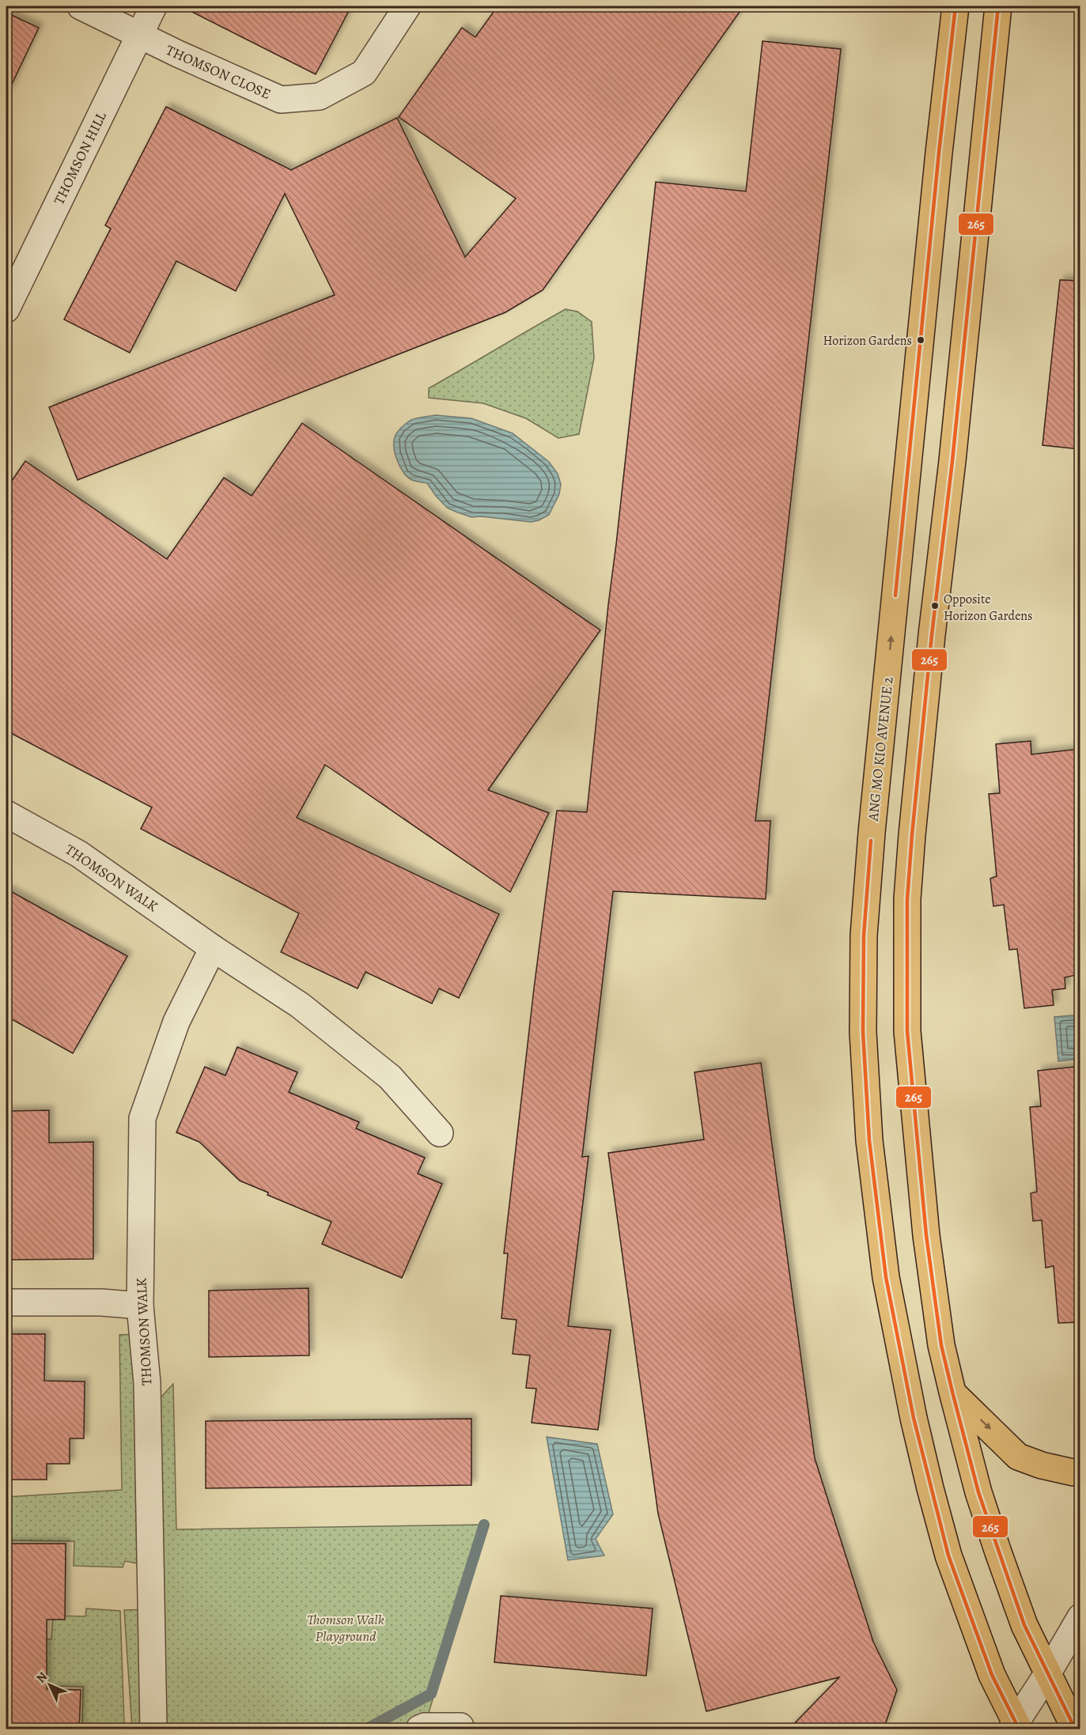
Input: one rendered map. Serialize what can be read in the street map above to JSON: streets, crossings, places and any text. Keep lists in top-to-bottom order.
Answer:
{
  "streets": {
    "main road": ["ANG MO KIO AVENUE 2"],
    "street": ["THOMSON CLOSE", "THOMSON HILL", "THOMSON WALK"]
  },
  "crossings": [
    ["THOMSON CLOSE", "THOMSON HILL"]
  ],
  "parks": ["Thomson Walk Playground"],
  "places": ["Horizon Gardens", "Opposite Horizon Gardens"],
  "lines": ["transit line 265"],
  "north": "top left"
}
